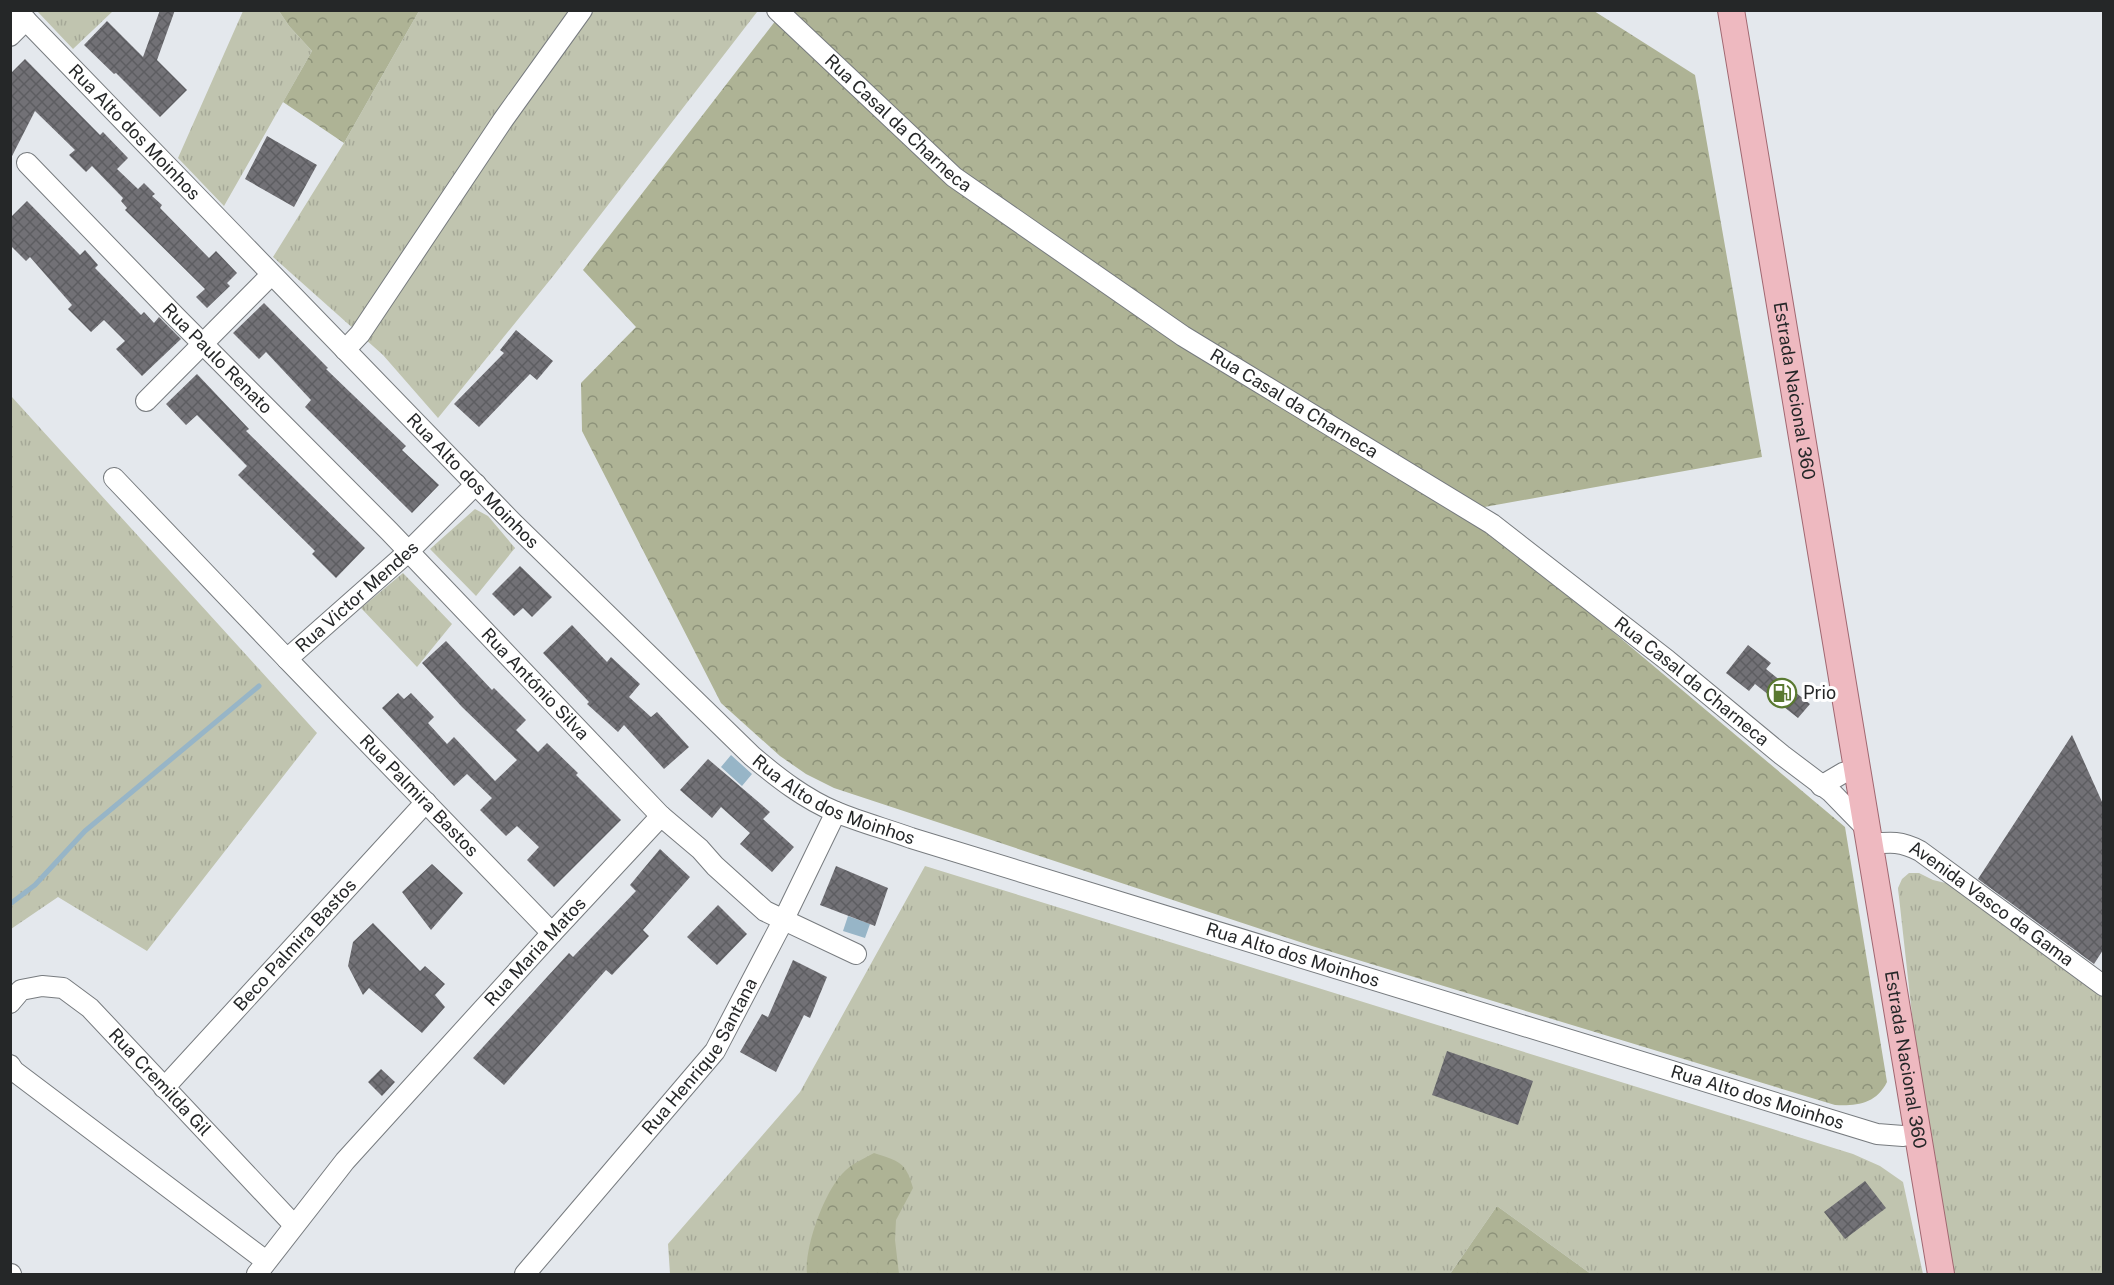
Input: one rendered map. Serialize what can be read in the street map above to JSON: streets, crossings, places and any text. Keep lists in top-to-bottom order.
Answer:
{
  "streets": {
    "main road": ["Estrada Nacional 360"],
    "street": [
      "Rua Casal da Charneca",
      "Rua Alto dos Moinhos",
      "Rua Paulo Renato",
      "Rua Victor Mendes",
      "Rua António Silva",
      "Rua Palmira Bastos",
      "Avenida Vasco da Gama",
      "Beco Palmira Bastos",
      "Rua Maria Matos",
      "Rua Henrique Santana",
      "Rua Cremilda Gil"
    ]
  },
  "crossings": [
    ["Rua Casal da Charneca", "Estrada Nacional 360"],
    ["Rua Casal da Charneca", "Avenida Vasco da Gama"],
    ["Rua Alto dos Moinhos", "Estrada Nacional 360"],
    ["Rua Alto dos Moinhos", "Rua Victor Mendes"],
    ["Rua Alto dos Moinhos", "Rua Henrique Santana"],
    ["Rua Paulo Renato", "Rua Victor Mendes"],
    ["Rua Paulo Renato", "Rua António Silva"],
    ["Estrada Nacional 360", "Avenida Vasco da Gama"],
    ["Rua Victor Mendes", "Rua António Silva"],
    ["Rua Victor Mendes", "Rua Palmira Bastos"],
    ["Rua António Silva", "Rua Maria Matos"],
    ["Rua Palmira Bastos", "Beco Palmira Bastos"],
    ["Rua Palmira Bastos", "Rua Maria Matos"],
    ["Beco Palmira Bastos", "Rua Cremilda Gil"],
    ["Rua Maria Matos", "Rua Cremilda Gil"]
  ],
  "places": {
    "fuel station": ["Prio"]
  }
}
